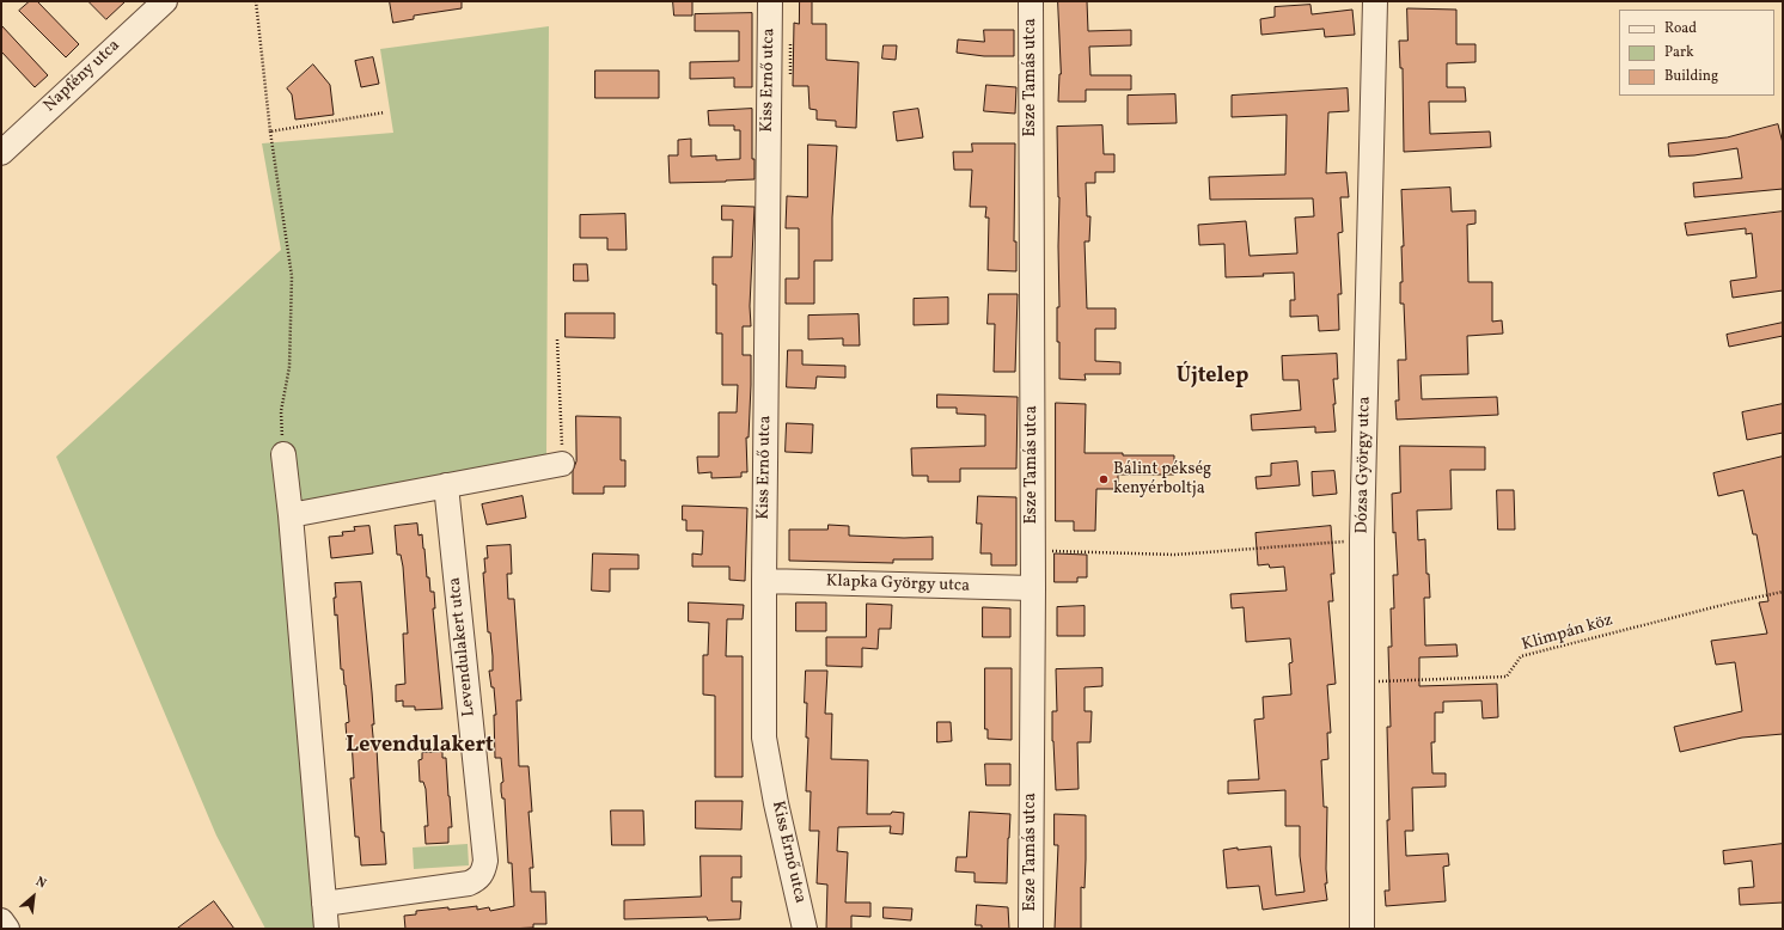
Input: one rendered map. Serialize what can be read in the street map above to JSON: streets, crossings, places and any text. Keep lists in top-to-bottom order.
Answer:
{
  "streets": {
    "street": [
      "Napfény utca",
      "Esze Tamás utca",
      "Kiss Ernő utca",
      "Dózsa György utca",
      "Klapka György utca",
      "Levendulakert utca"
    ],
    "path": ["Klimpán köz"]
  },
  "crossings": [
    ["Esze Tamás utca", "Klapka György utca"],
    ["Kiss Ernő utca", "Klapka György utca"],
    ["Dózsa György utca", "Klimpán köz"]
  ],
  "districts": ["Újtelep", "Levendulakert"],
  "places": ["Bálint pékség kenyérboltja"],
  "legend": ["Road", "Park", "Building"],
  "north": "top right"
}
